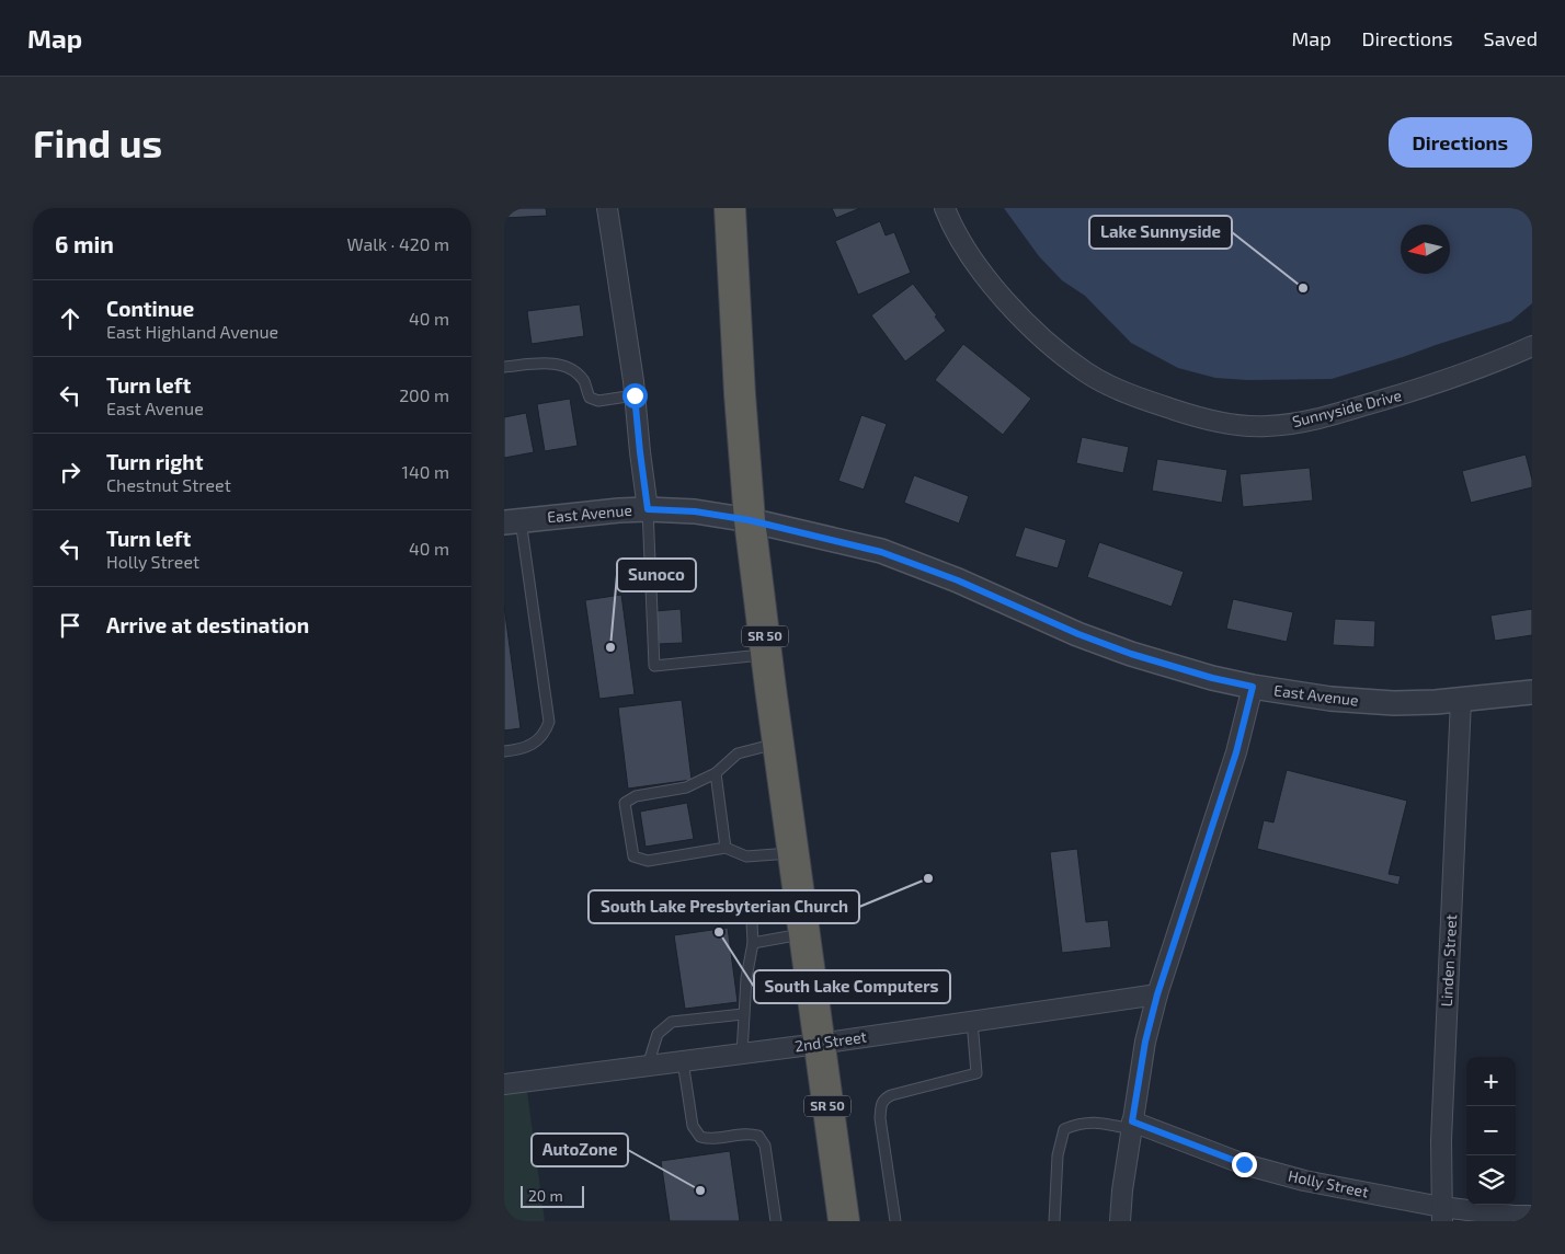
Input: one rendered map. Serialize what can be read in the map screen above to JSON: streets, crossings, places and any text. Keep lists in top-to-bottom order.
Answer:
{
  "streets": {
    "highway": ["SR 50"],
    "street": [
      "Sunnyside Drive",
      "East Avenue",
      "Linden Street",
      "2nd Street",
      "Holly Street"
    ]
  },
  "crossings": [
    ["East Avenue", "SR 50"],
    ["East Avenue", "Linden Street"],
    ["SR 50", "2nd Street"],
    ["Linden Street", "Holly Street"]
  ],
  "places": [
    "Lake Sunnyside",
    "Sunoco",
    "South Lake Presbyterian Church",
    "South Lake Computers",
    "AutoZone"
  ],
  "scale_bar": "20 m",
  "north": "left",
  "page": {
    "header": "Map",
    "nav": ["Map", "Directions", "Saved"],
    "buttons": "Directions",
    "title": "Find us",
    "heading": ["6 min", "Walk · 420 m"],
    "list": [
      ["Continue", "East Highland Avenue", "40 m"],
      ["Turn left", "East Avenue", "200 m"],
      ["Turn right", "Chestnut Street", "140 m"],
      ["Turn left", "Holly Street", "40 m"],
      "Arrive at destination"
    ],
    "map_buttons": ["+", "−"],
    "scale": "20 m"
  }
}
